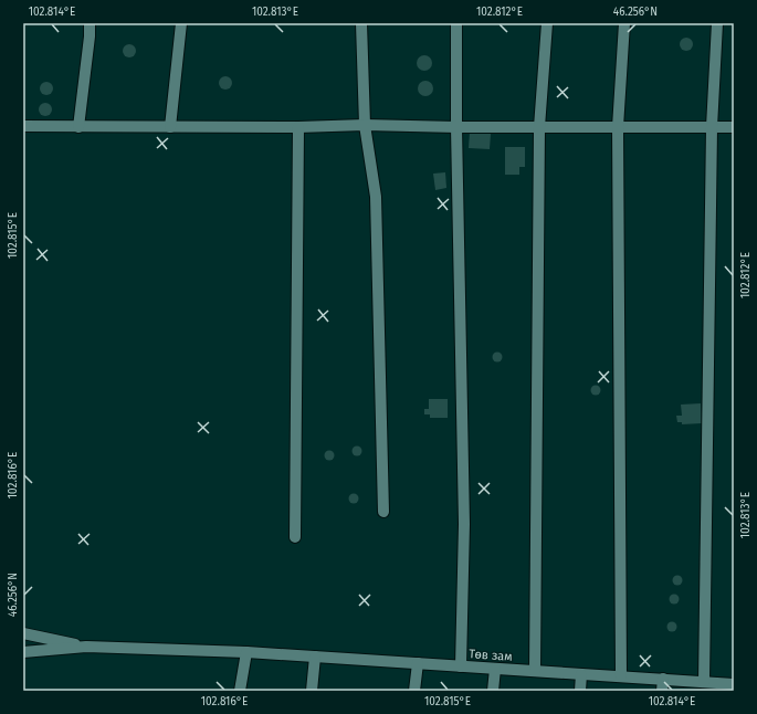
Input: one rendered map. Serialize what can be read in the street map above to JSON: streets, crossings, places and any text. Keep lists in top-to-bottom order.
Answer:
{
  "streets": {
    "street": ["Төв зам"]
  },
  "coordinates": [
    "102.814°E",
    "102.813°E",
    "102.812°E",
    "46.256°N",
    "102.815°E",
    "102.816°E"
  ]
}
